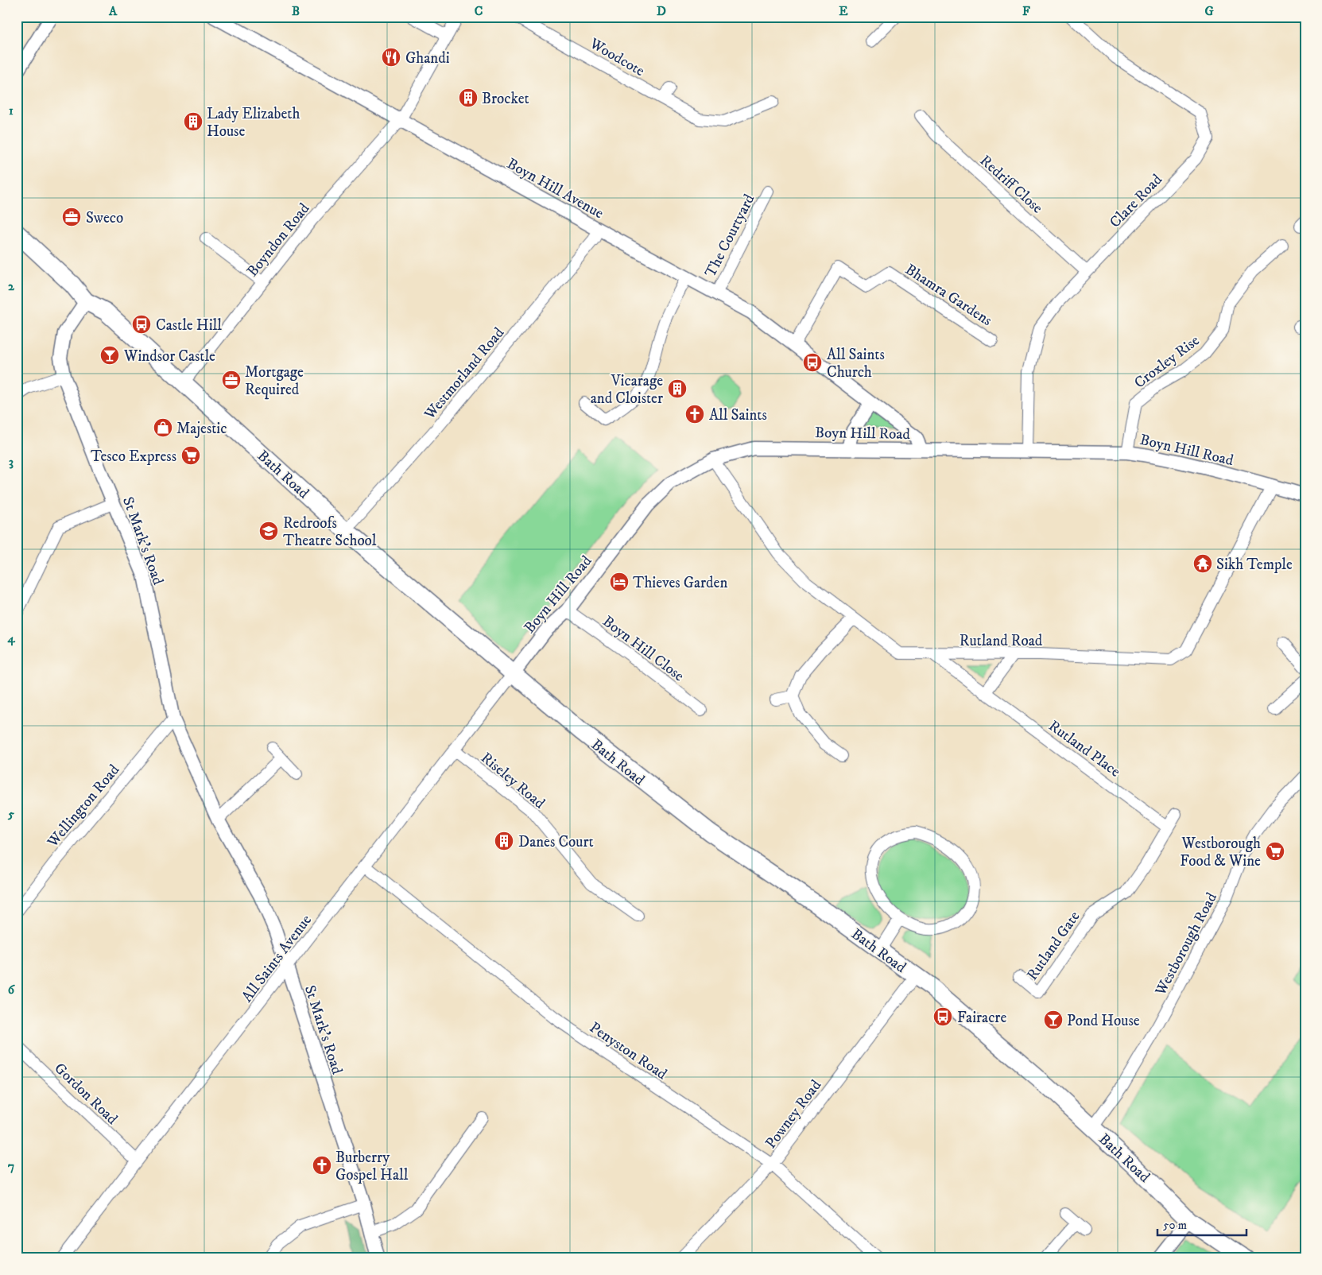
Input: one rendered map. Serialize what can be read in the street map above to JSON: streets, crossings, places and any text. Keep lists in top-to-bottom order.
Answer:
{
  "streets": {
    "main road": ["Bath Road"],
    "street": [
      "Woodcote",
      "Redriff Close",
      "Boyn Hill Avenue",
      "Clare Road",
      "The Courtyard",
      "Boyndon Road",
      "Bhamra Gardens",
      "Croxley Rise",
      "Westmorland Road",
      "Boyn Hill Road",
      "St Mark's Road",
      "Rutland Road",
      "Boyn Hill Close",
      "Rutland Place",
      "Riseley Road",
      "Wellington Road",
      "Westborough Road",
      "Rutland Gate",
      "All Saints Avenue",
      "Penyston Road",
      "Gordon Road",
      "Powney Road"
    ]
  },
  "crossings": [
    ["Redriff Close", "Clare Road"],
    ["Boyn Hill Avenue", "The Courtyard"],
    ["Boyn Hill Avenue", "Boyndon Road"],
    ["Boyn Hill Avenue", "Bhamra Gardens"],
    ["Boyn Hill Avenue", "Westmorland Road"],
    ["Boyn Hill Avenue", "Boyn Hill Road"],
    ["Clare Road", "Boyn Hill Road"],
    ["Boyndon Road", "Bath Road"],
    ["Croxley Rise", "Boyn Hill Road"],
    ["Westmorland Road", "Bath Road"],
    ["Boyn Hill Road", "Bath Road"],
    ["Boyn Hill Road", "Rutland Road"],
    ["Boyn Hill Road", "Boyn Hill Close"],
    ["Boyn Hill Road", "All Saints Avenue"],
    ["Bath Road", "St Mark's Road"],
    ["Bath Road", "Westborough Road"],
    ["Bath Road", "All Saints Avenue"],
    ["Bath Road", "Powney Road"],
    ["St Mark's Road", "Wellington Road"],
    ["St Mark's Road", "All Saints Avenue"],
    ["Rutland Road", "Rutland Place"],
    ["Rutland Place", "Rutland Gate"],
    ["Riseley Road", "All Saints Avenue"],
    ["All Saints Avenue", "Penyston Road"],
    ["All Saints Avenue", "Gordon Road"],
    ["Penyston Road", "Powney Road"]
  ],
  "places": {
    "restaurant": ["Ghandi"],
    "building": [
      "Brocket",
      "Lady Elizabeth House",
      "Vicarage and Cloister",
      "Danes Court"
    ],
    "office": ["Sweco", "Mortgage Required"],
    "bus stop": ["Castle Hill", "All Saints Church", "Fairacre"],
    "bar": ["Windsor Castle", "Pond House"],
    "church": ["All Saints", "Burberry Gospel Hall"],
    "shop": ["Majestic"],
    "supermarket": ["Tesco Express", "Westborough Food & Wine"],
    "school or university": ["Redroofs Theatre School"],
    "temple": ["Sikh Temple"],
    "hotel": ["Thieves Garden"]
  },
  "scale_bar": "50 m",
  "grid": {
    "columns": [
      "A",
      "B",
      "C",
      "D",
      "E",
      "F",
      "G"
    ],
    "rows": [
      "1",
      "2",
      "3",
      "4",
      "5",
      "6",
      "7"
    ]
  }
}
